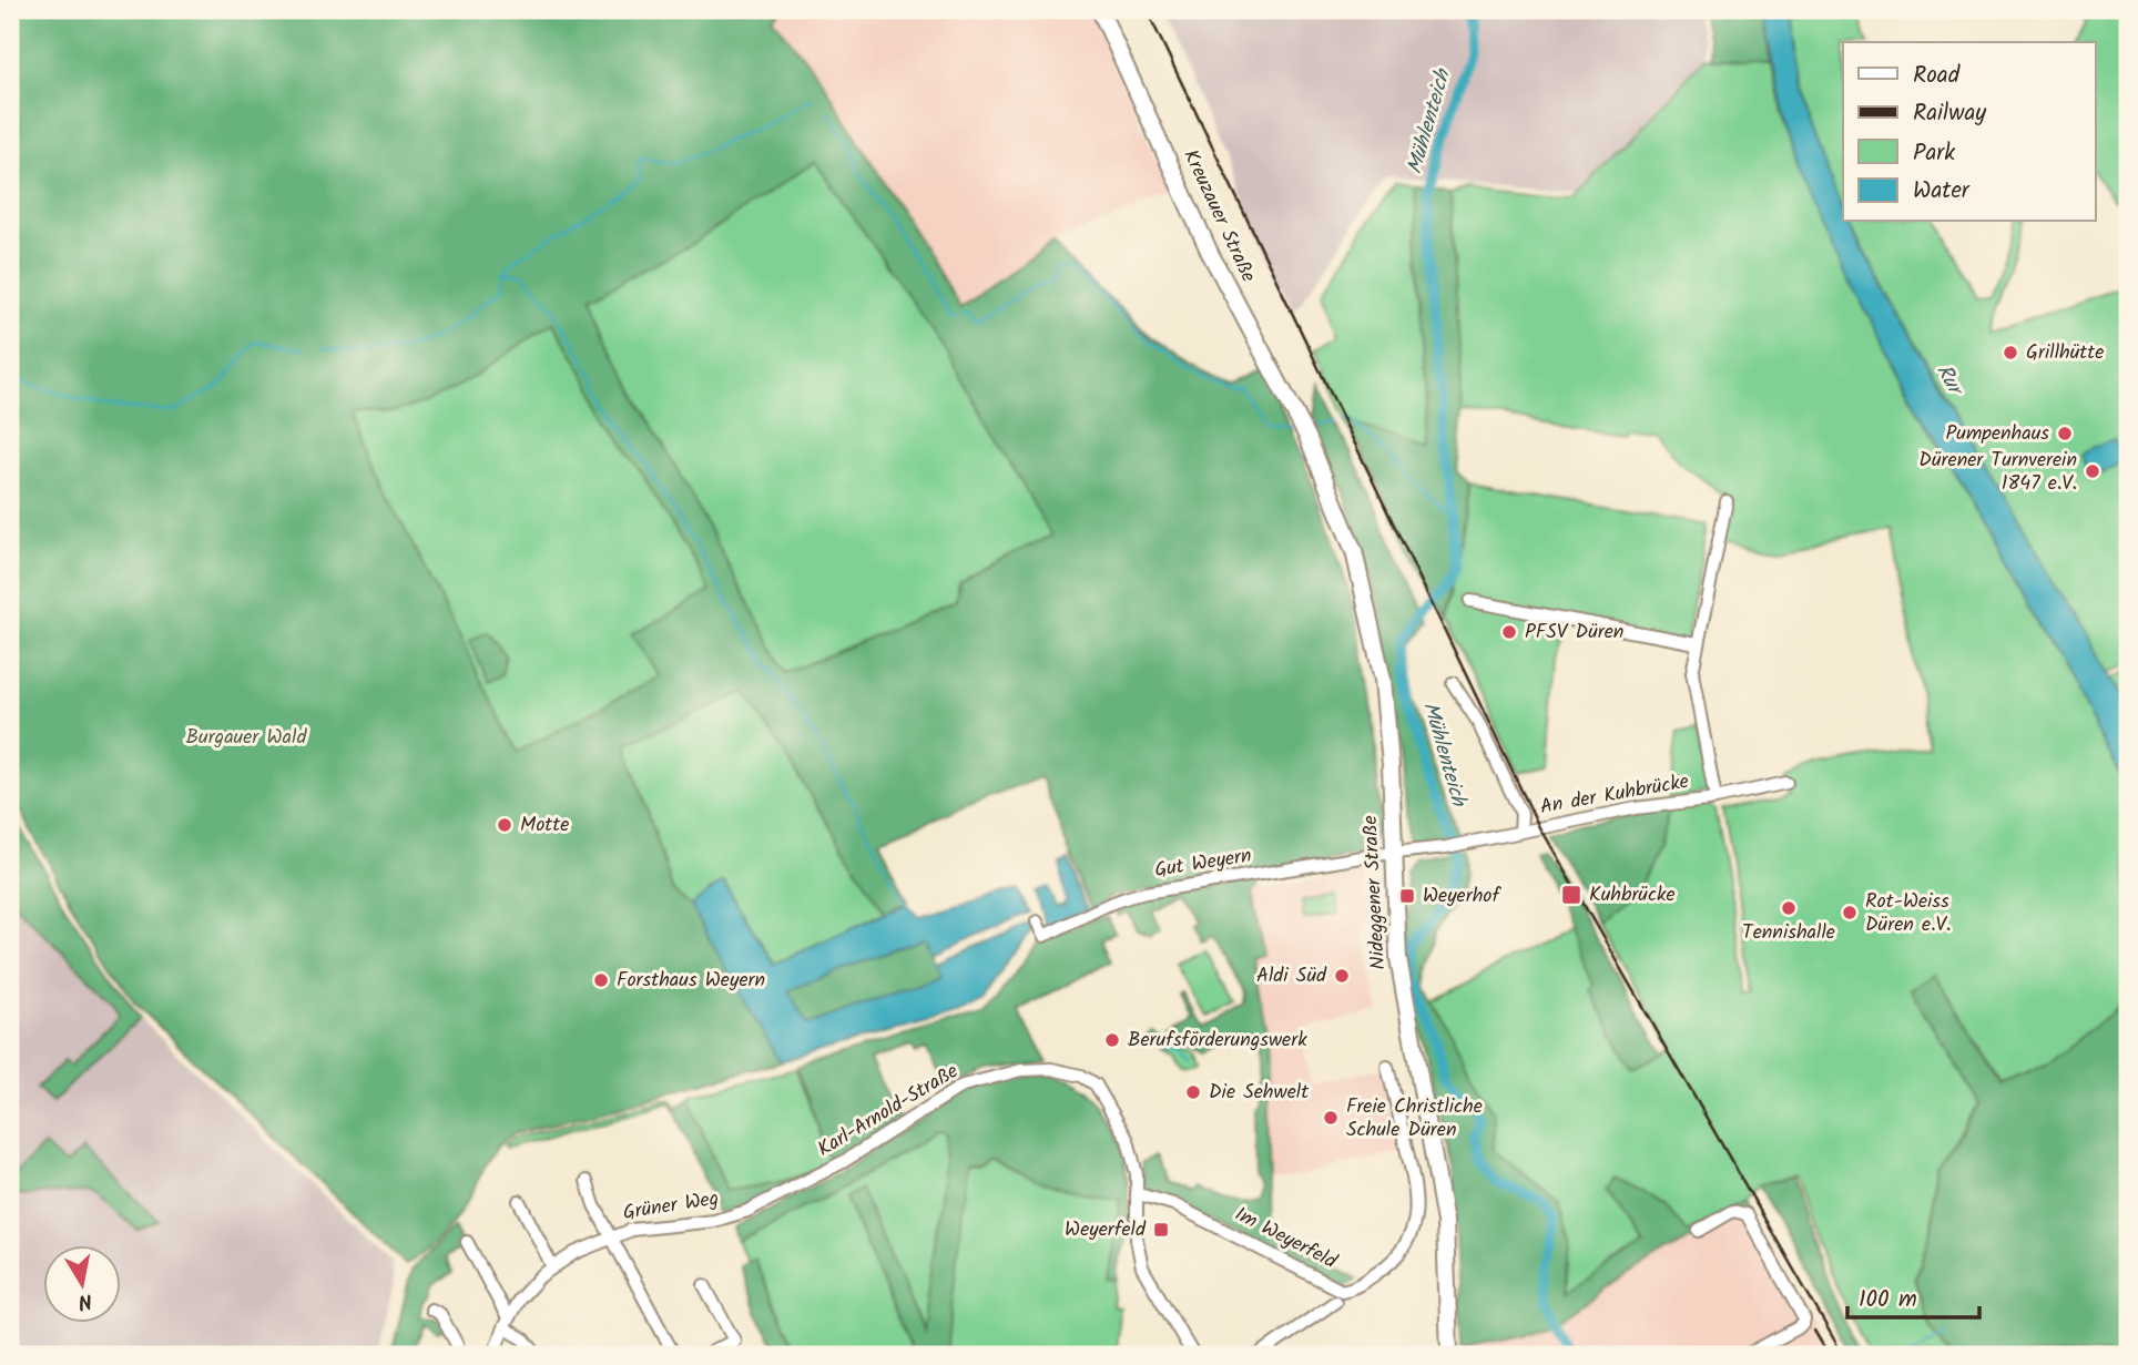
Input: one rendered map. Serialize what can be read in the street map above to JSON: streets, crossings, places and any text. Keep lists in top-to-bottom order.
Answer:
{
  "streets": {
    "main road": ["Kreuzauer Straße", "Nideggener Straße"],
    "street": [
      "An der Kuhbrücke",
      "Gut Weyern",
      "Karl-Arnold-Straße",
      "Grüner Weg",
      "Im Weyerfeld"
    ]
  },
  "crossings": [
    ["Kreuzauer Straße", "Nideggener Straße"],
    ["An der Kuhbrücke", "Gut Weyern"],
    ["An der Kuhbrücke", "Nideggener Straße"],
    ["Gut Weyern", "Nideggener Straße"],
    ["Karl-Arnold-Straße", "Grüner Weg"],
    ["Karl-Arnold-Straße", "Im Weyerfeld"]
  ],
  "water": ["Mühlenteich", "Rur"],
  "parks": ["Burgauer Wald"],
  "places": {
    "other": [
      "Grillhütte",
      "Pumpenhaus",
      "Dürener Turnverein 1847 e.V.",
      "PFSV Düren",
      "Motte",
      "Tennishalle",
      "Rot-Weiss Düren e.V.",
      "Aldi Süd",
      "Forsthaus Weyern",
      "Berufsförderungswerk",
      "Die Sehwelt",
      "Freie Christliche Schule Düren"
    ],
    "transit": ["Kuhbrücke", "Weyerhof", "Weyerfeld"]
  },
  "legend": [
    "Road",
    "Railway",
    "Park",
    "Water"
  ],
  "scale_bar": "100 m",
  "north": "bottom"
}
